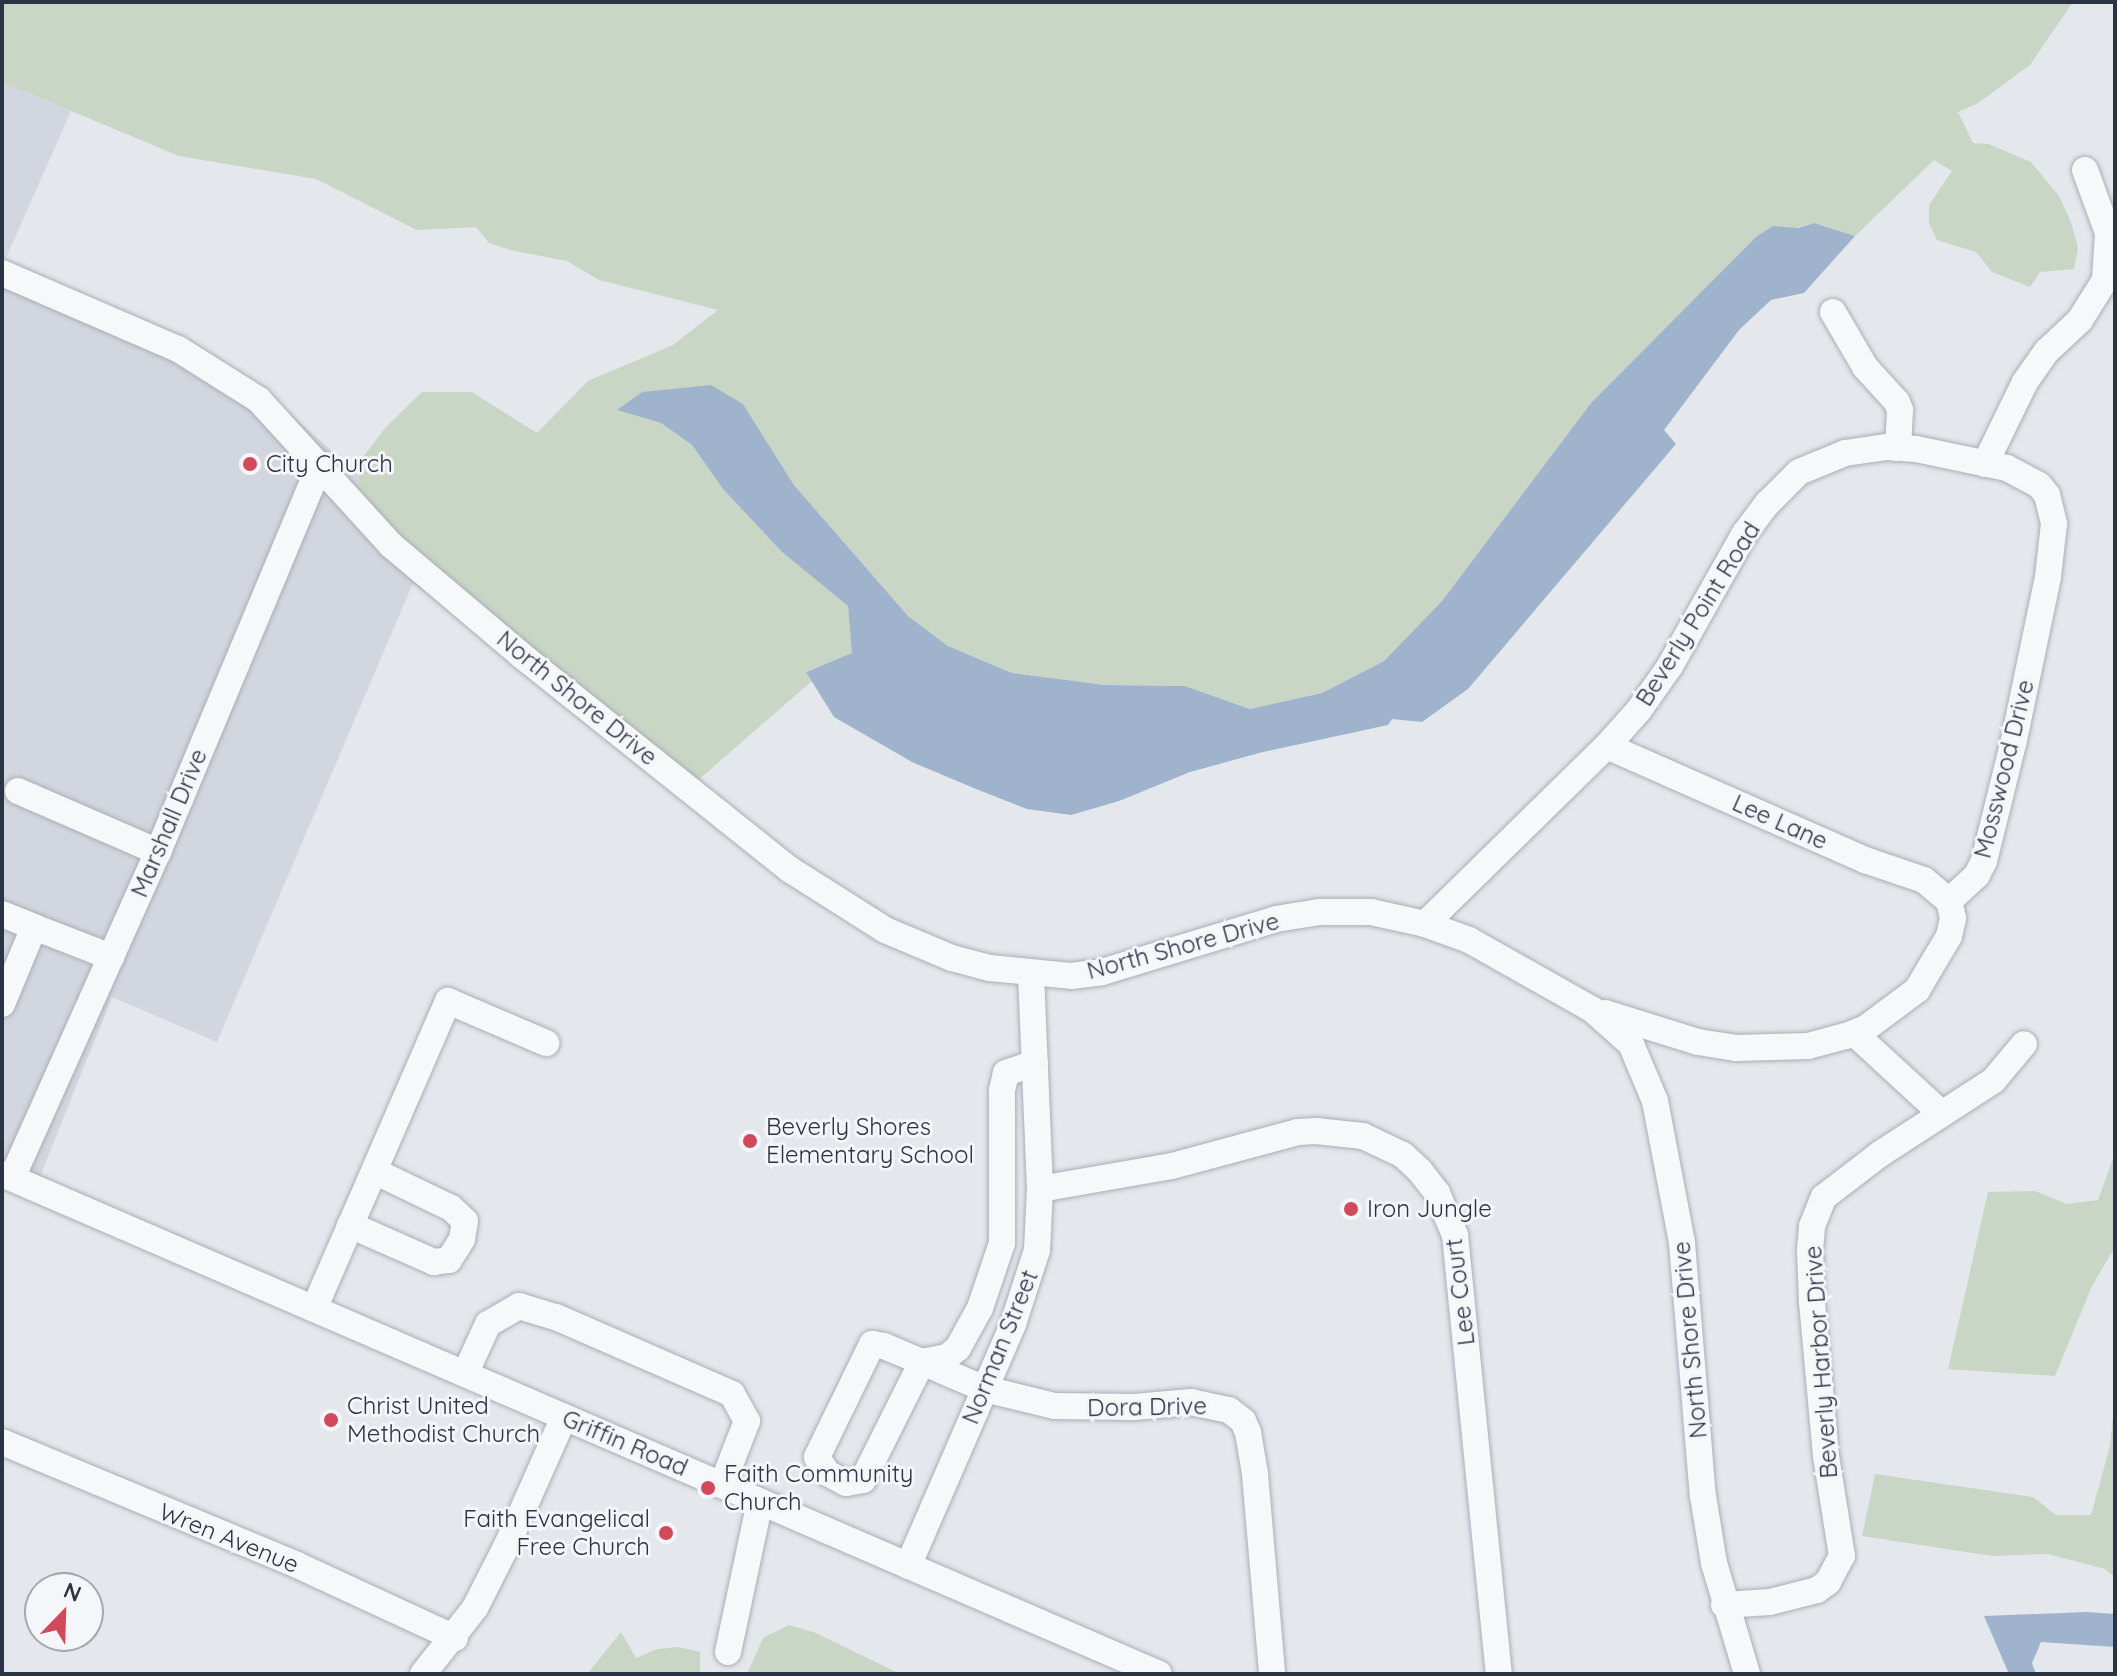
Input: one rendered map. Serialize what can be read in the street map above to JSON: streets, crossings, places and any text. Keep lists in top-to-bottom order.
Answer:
{
  "streets": {
    "street": [
      "Beverly Point Road",
      "North Shore Drive",
      "Mosswood Drive",
      "Lee Lane",
      "Marshall Drive",
      "Lee Court",
      "Norman Street",
      "Beverly Harbor Drive",
      "Dora Drive",
      "Griffin Road",
      "Wren Avenue"
    ]
  },
  "crossings": [
    ["Beverly Point Road", "North Shore Drive"],
    ["Beverly Point Road", "Mosswood Drive"],
    ["Beverly Point Road", "Lee Lane"],
    ["North Shore Drive", "Marshall Drive"],
    ["North Shore Drive", "Norman Street"],
    ["North Shore Drive", "Beverly Harbor Drive"],
    ["Mosswood Drive", "Lee Lane"],
    ["Marshall Drive", "Griffin Road"],
    ["Lee Court", "Norman Street"],
    ["Norman Street", "Dora Drive"],
    ["Norman Street", "Griffin Road"]
  ],
  "places": [
    "City Church",
    "Beverly Shores Elementary School",
    "Iron Jungle",
    "Christ United Methodist Church",
    "Faith Community Church",
    "Faith Evangelical Free Church"
  ],
  "north": "top right"
}
